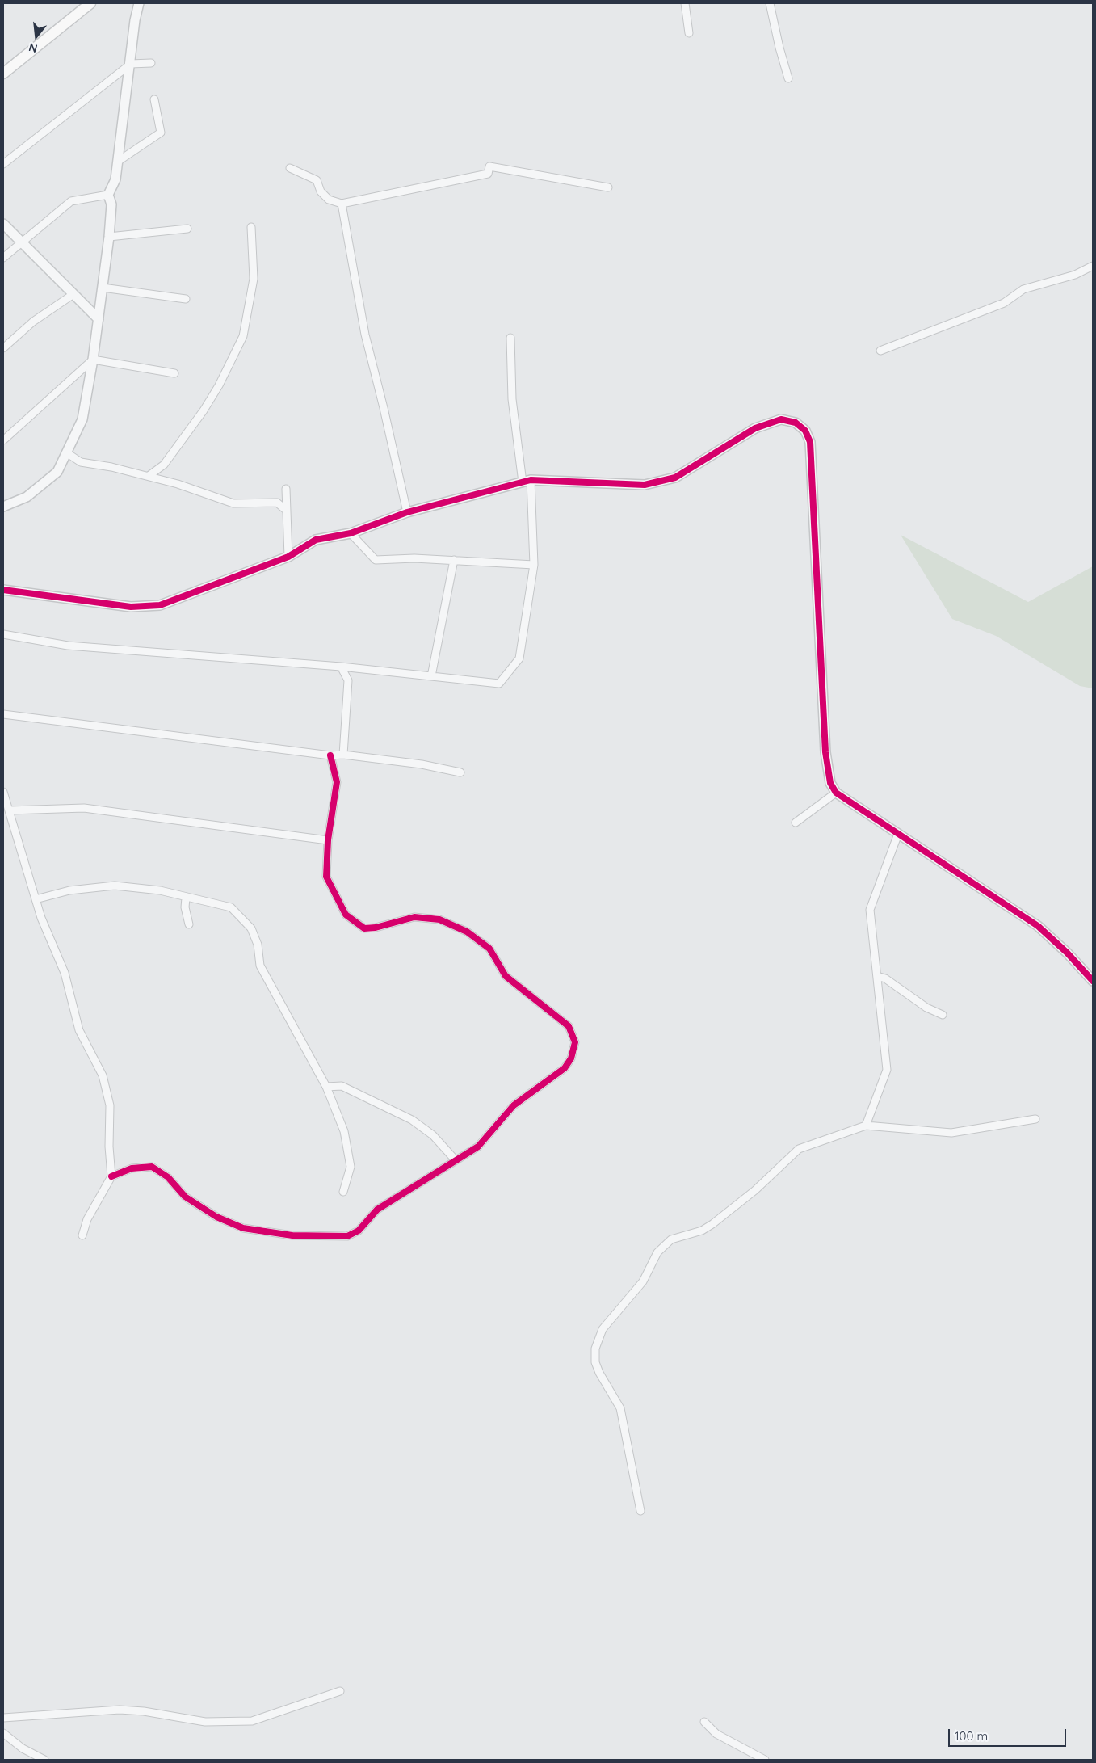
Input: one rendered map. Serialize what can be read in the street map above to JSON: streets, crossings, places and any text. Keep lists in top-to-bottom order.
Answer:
{
  "scale_bar": "100 m",
  "north": "bottom"
}
